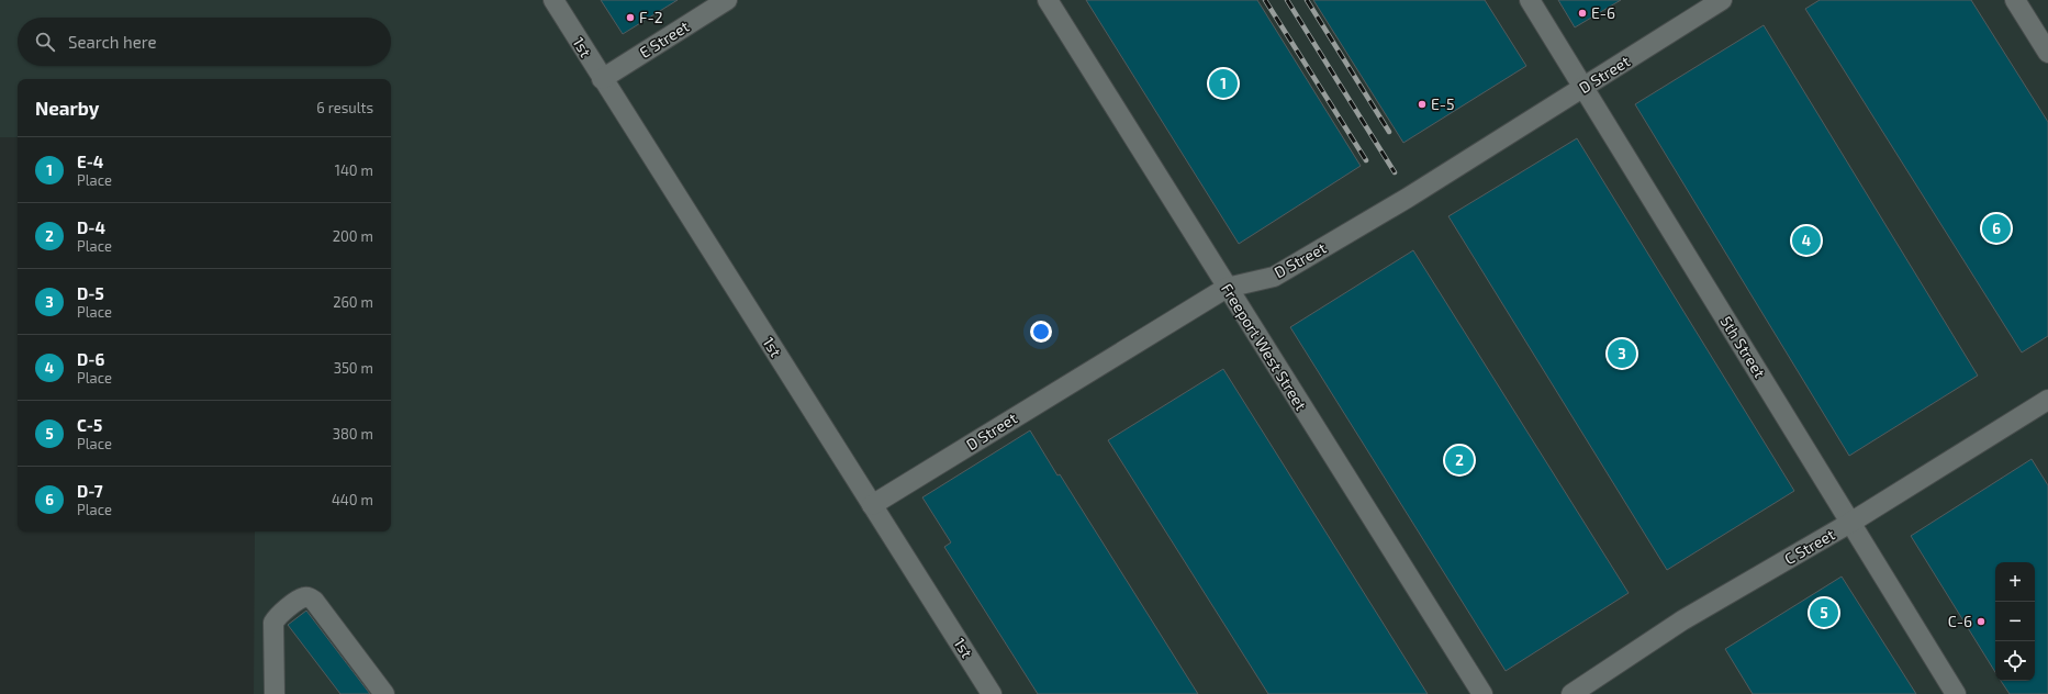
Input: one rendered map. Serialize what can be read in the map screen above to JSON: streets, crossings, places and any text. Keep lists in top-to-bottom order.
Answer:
{
  "streets": {
    "lane": [
      "E Street",
      "1st",
      "D Street",
      "Freeport West Street",
      "5th Street",
      "C Street"
    ]
  },
  "crossings": [
    ["E Street", "1st"],
    ["1st", "D Street"],
    ["D Street", "Freeport West Street"],
    ["D Street", "5th Street"],
    ["5th Street", "C Street"]
  ],
  "places": [
    "E-6",
    "F-2",
    "E-5",
    "C-6"
  ],
  "page": {
    "search": "Search here",
    "pins": [
      "1",
      "6",
      "4",
      "3",
      "2",
      "5"
    ],
    "heading": ["Nearby", "6 results"],
    "list": [
      {
        "mark": "1",
        "name": "E-4",
        "note": "Place",
        "value": "140 m"
      },
      {
        "mark": "2",
        "name": "D-4",
        "note": "Place",
        "value": "200 m"
      },
      {
        "mark": "3",
        "name": "D-5",
        "note": "Place",
        "value": "260 m"
      },
      {
        "mark": "4",
        "name": "D-6",
        "note": "Place",
        "value": "350 m"
      },
      {
        "mark": "5",
        "name": "C-5",
        "note": "Place",
        "value": "380 m"
      },
      {
        "mark": "6",
        "name": "D-7",
        "note": "Place",
        "value": "440 m"
      }
    ],
    "map_buttons": ["+", "−"]
  }
}
